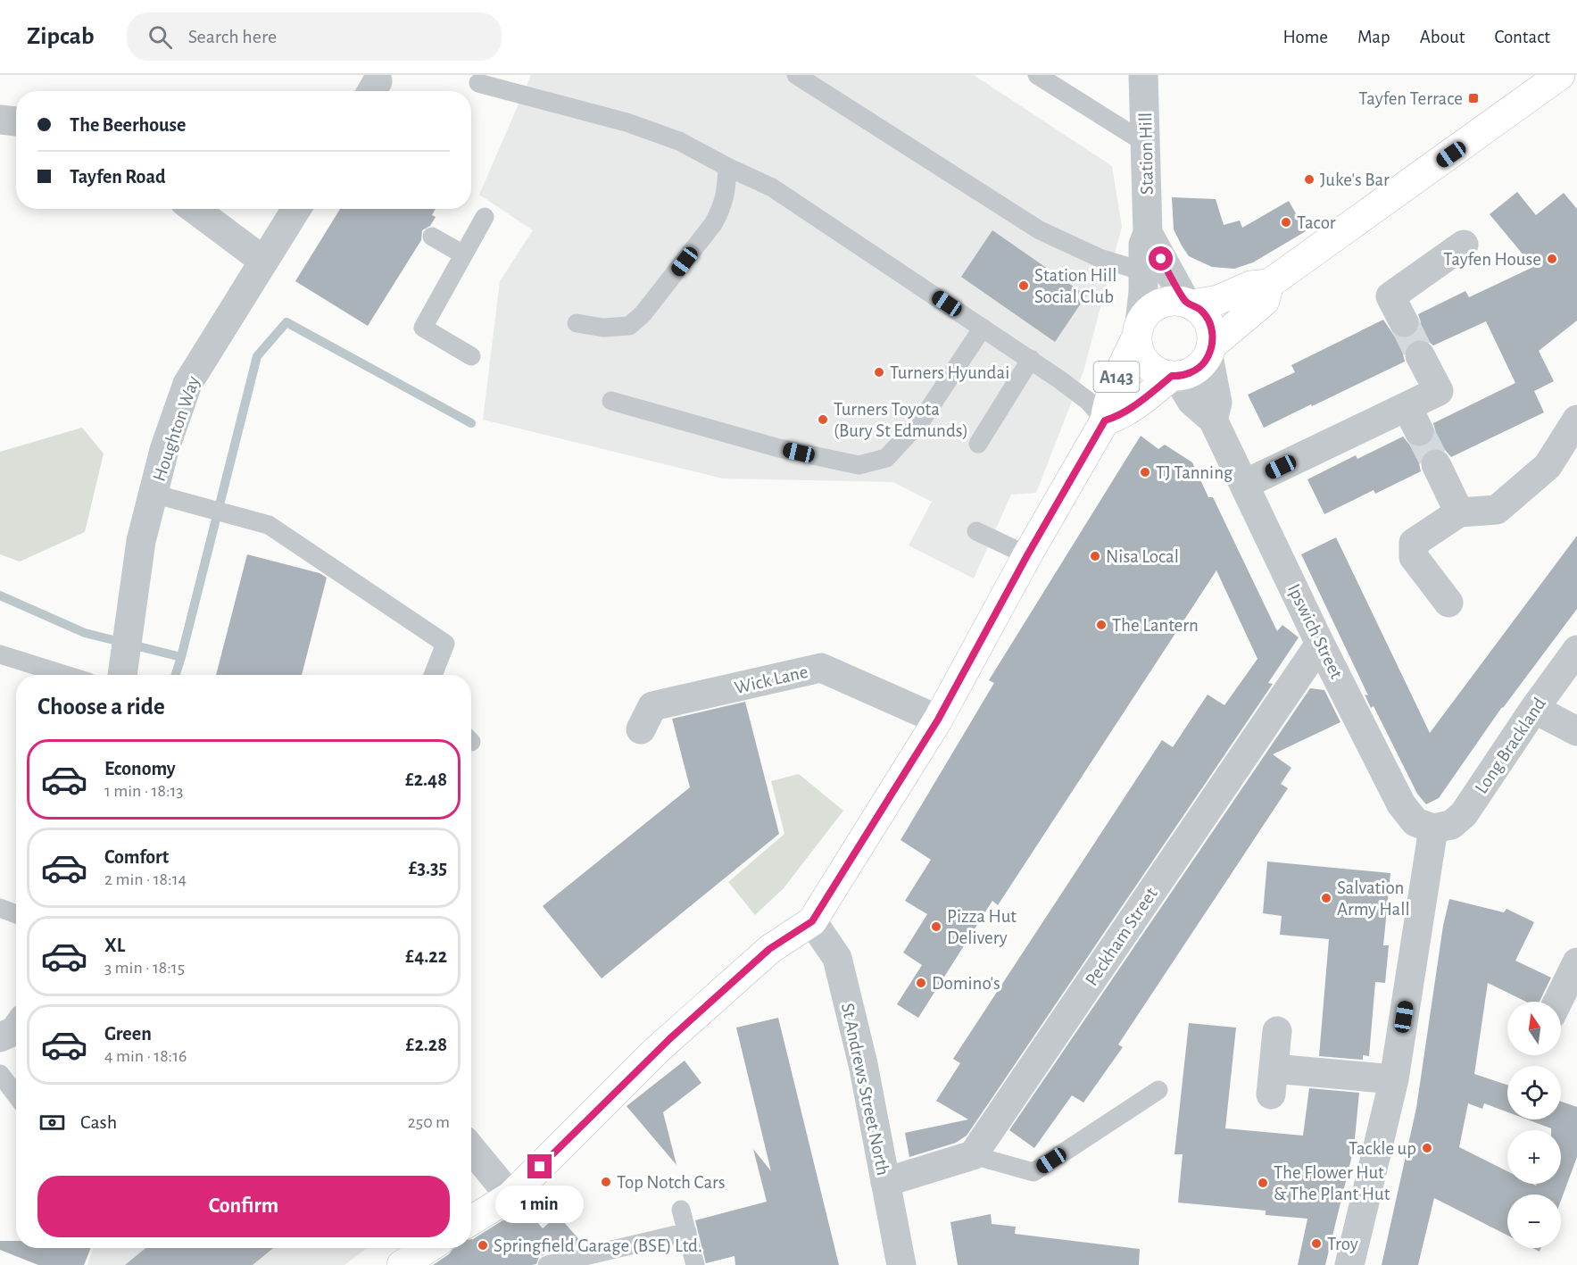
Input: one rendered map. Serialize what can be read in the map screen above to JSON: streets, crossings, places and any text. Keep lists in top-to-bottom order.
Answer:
{
  "streets": {
    "main road": ["A143"],
    "street": [
      "Station Hill",
      "Houghton Way",
      "Ipswich Street",
      "Wick Lane",
      "Long Brackland",
      "Peckham Street",
      "St Andrews Street North"
    ]
  },
  "crossings": [
    ["Station Hill", "A143"],
    ["Station Hill", "Ipswich Street"],
    ["A143", "Ipswich Street"],
    ["A143", "Wick Lane"],
    ["A143", "St Andrews Street North"],
    ["Ipswich Street", "Long Brackland"],
    ["Ipswich Street", "Peckham Street"]
  ],
  "places": {
    "transit": ["Tayfen Terrace"],
    "other": [
      "Juke's Bar",
      "Tacor",
      "Tayfen House",
      "Station Hill Social Club",
      "Turners Hyundai",
      "Turners Toyota (Bury St Edmunds)",
      "TJ Tanning",
      "Nisa Local",
      "The Lantern",
      "Salvation Army Hall",
      "Pizza Hut Delivery",
      "Domino's",
      "Tackle up",
      "Top Notch Cars",
      "The Flower Hut & The Plant Hut",
      "Troy",
      "Springfield Garage (BSE) Ltd."
    ]
  },
  "north": "top",
  "page": {
    "header": "Zipcab",
    "search": "Search here",
    "nav": [
      "Home",
      "Map",
      "About",
      "Contact"
    ],
    "banner": ["The Beerhouse", "Tayfen Road"],
    "heading": "Choose a ride",
    "list": [
      {
        "name": "Economy",
        "note": "1 min · 18:13",
        "value": "£2.48"
      },
      {
        "name": "Comfort",
        "note": "2 min · 18:14",
        "value": "£3.35"
      },
      {
        "name": "XL",
        "note": "3 min · 18:15",
        "value": "£4.22"
      },
      {
        "name": "Green",
        "note": "4 min · 18:16",
        "value": "£2.28"
      }
    ],
    "map_buttons": ["+", "−"],
    "pay": ["Cash", "250 m"],
    "buttons": "Confirm",
    "bubble": "1 min"
  }
}
